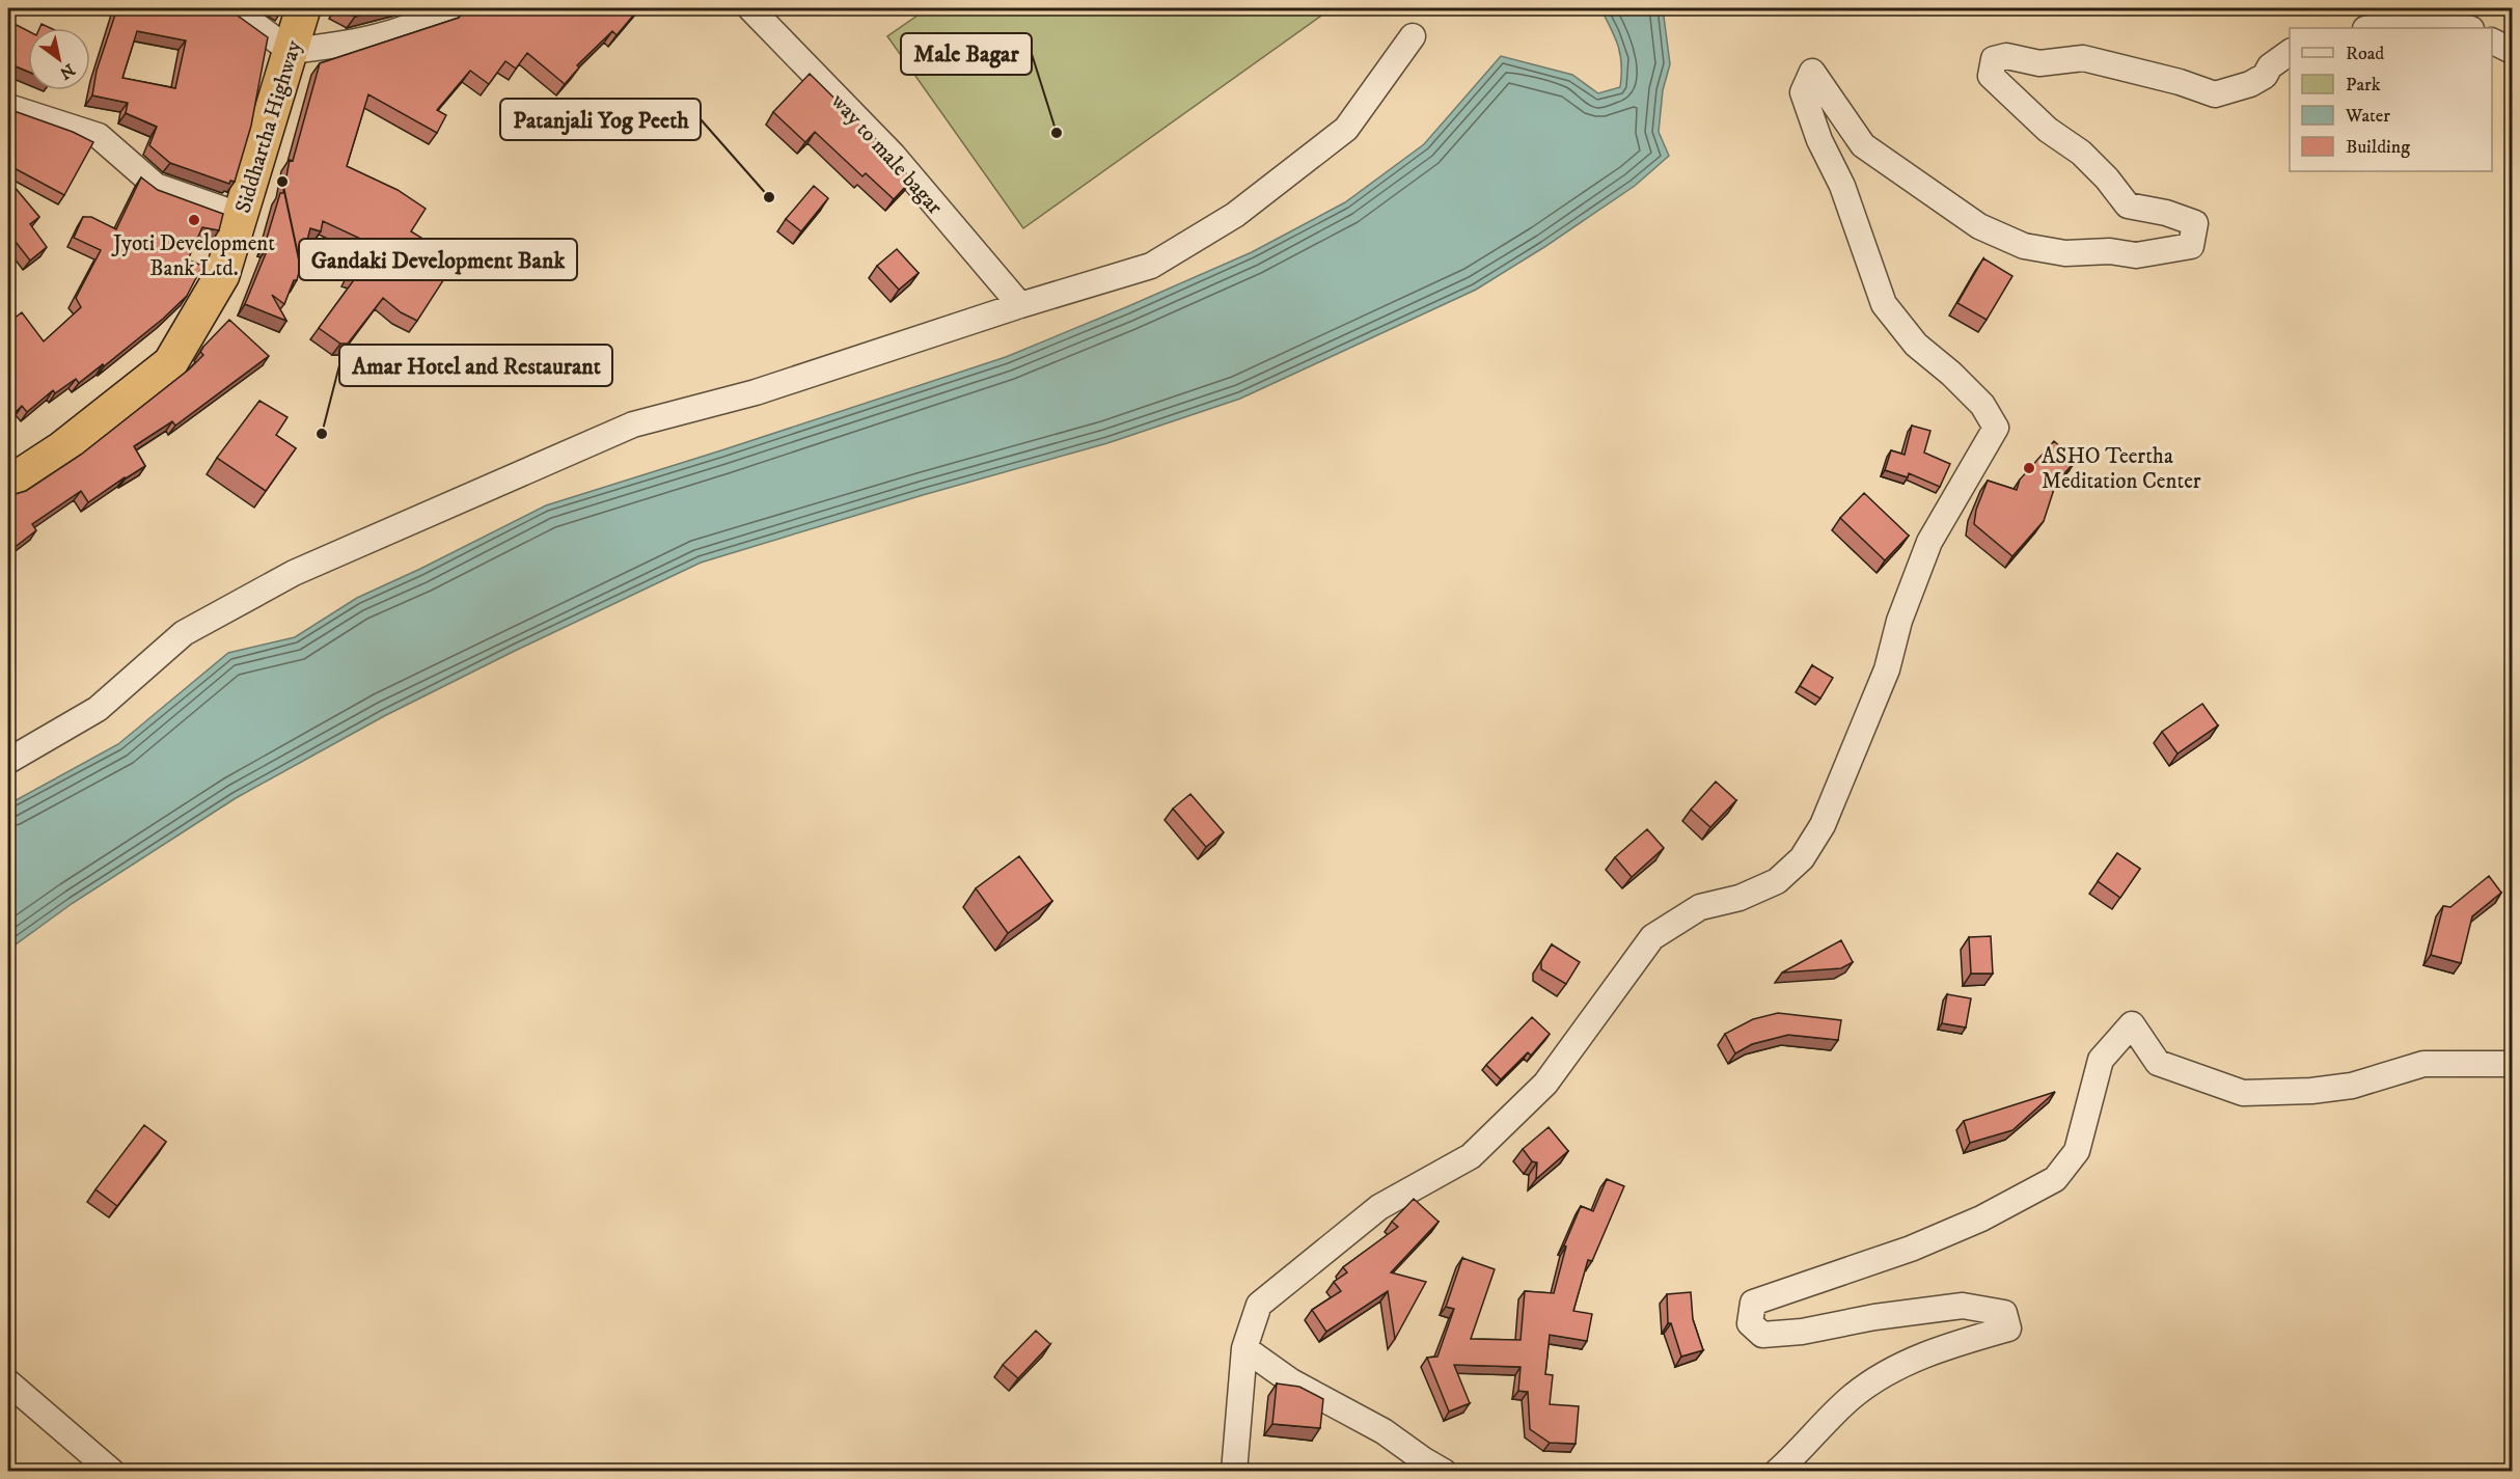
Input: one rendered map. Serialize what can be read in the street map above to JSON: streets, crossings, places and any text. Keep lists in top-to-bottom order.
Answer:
{
  "streets": {
    "highway": ["Siddhartha Highway"],
    "street": ["way to male bagar"]
  },
  "places": [
    "Male Bagar",
    "Gandaki Development Bank",
    "Patanjali Yog Peeth",
    "Jyoti Development Bank Ltd.",
    "Amar Hotel and Restaurant",
    "ASHO Teertha Meditation Center"
  ],
  "legend": [
    "Road",
    "Park",
    "Water",
    "Building"
  ],
  "north": "bottom right"
}
